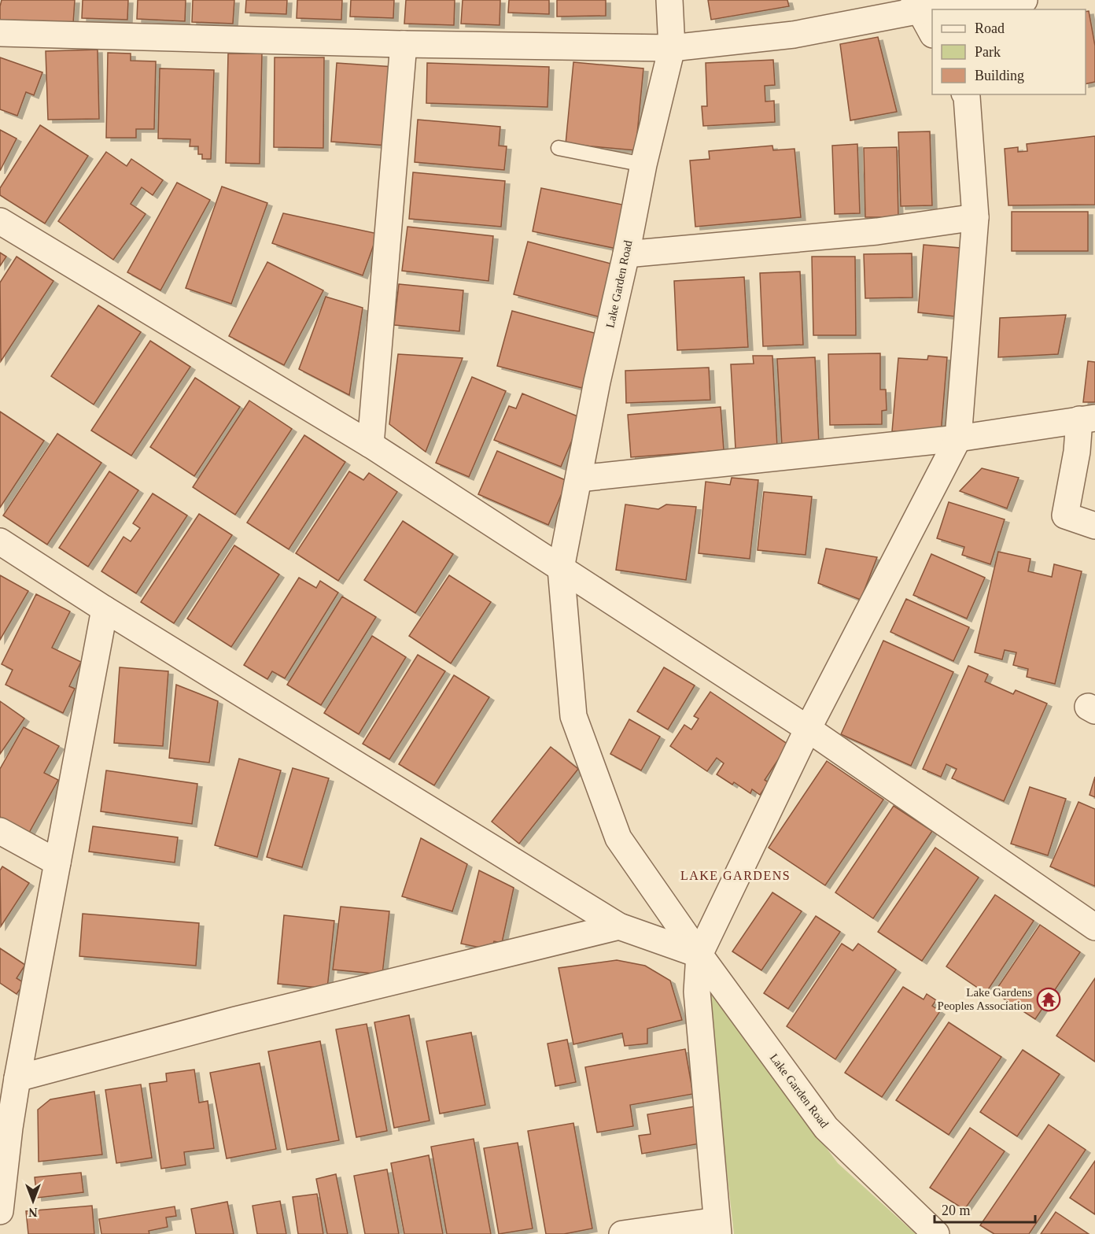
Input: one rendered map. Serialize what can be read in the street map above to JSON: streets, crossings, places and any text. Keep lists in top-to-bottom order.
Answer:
{
  "streets": {
    "street": ["Lake Garden Road"]
  },
  "districts": ["LAKE GARDENS"],
  "places": {
    "temple": ["Lake Gardens Peoples Association"]
  },
  "legend": ["Road", "Park", "Building"],
  "scale_bar": "20 m",
  "north": "bottom"
}
